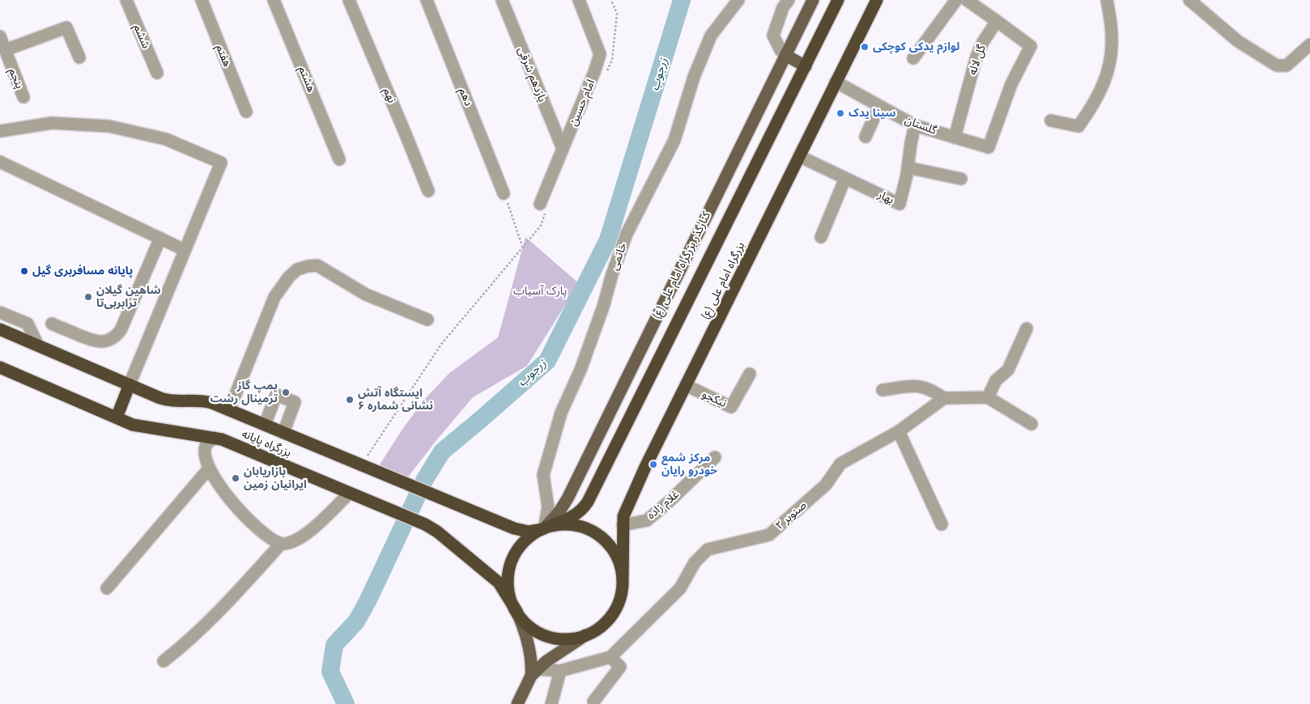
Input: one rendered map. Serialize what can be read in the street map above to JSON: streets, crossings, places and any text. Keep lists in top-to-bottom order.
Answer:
{
  "streets": {
    "highway": ["بزرگراه امام علی (ع)", "بزرگراه پایانه"],
    "main road": ["کنارگذر بزرگراه امام علی (ع)"],
    "street": [
      "ششم",
      "هفتم",
      "گل لاله",
      "یازدهم شرقی",
      "پنجم",
      "هشتم",
      "نهم",
      "دهم",
      "امام حسین",
      "گلستان",
      "بهار",
      "خاتمی",
      "نیکجو",
      "غلام زاده",
      "صنوبر ۲"
    ]
  },
  "crossings": [
    ["گل لاله", "گلستان"],
    ["یازدهم شرقی", "امام حسین"],
    ["گلستان", "بهار"],
    ["گلستان", "بزرگراه امام علی (ع)"],
    ["بهار", "بزرگراه امام علی (ع)"],
    ["خاتمی", "کنارگذر بزرگراه امام علی (ع)"],
    ["خاتمی", "بزرگراه امام علی (ع)"],
    ["خاتمی", "بزرگراه پایانه"],
    ["کنارگذر بزرگراه امام علی (ع)", "بزرگراه امام علی (ع)"],
    ["کنارگذر بزرگراه امام علی (ع)", "بزرگراه پایانه"],
    ["بزرگراه امام علی (ع)", "نیکجو"],
    ["بزرگراه امام علی (ع)", "بزرگراه پایانه"],
    ["بزرگراه امام علی (ع)", "غلام زاده"]
  ],
  "water": ["زرجوب"],
  "parks": ["پارک آسیاب"],
  "places": [
    "لوازم یدکی کوچکی",
    "سینا یدک",
    "پایانه مسافربری گیل",
    "شاهین گیلان ترابربی‌تا",
    "پمپ گاز ترمینال رشت",
    "ایستگاه آتش نشانی شماره ۶",
    "مرکز شمع خودرو رایان",
    "بازاریابان ایرانیان زمین"
  ]
}
